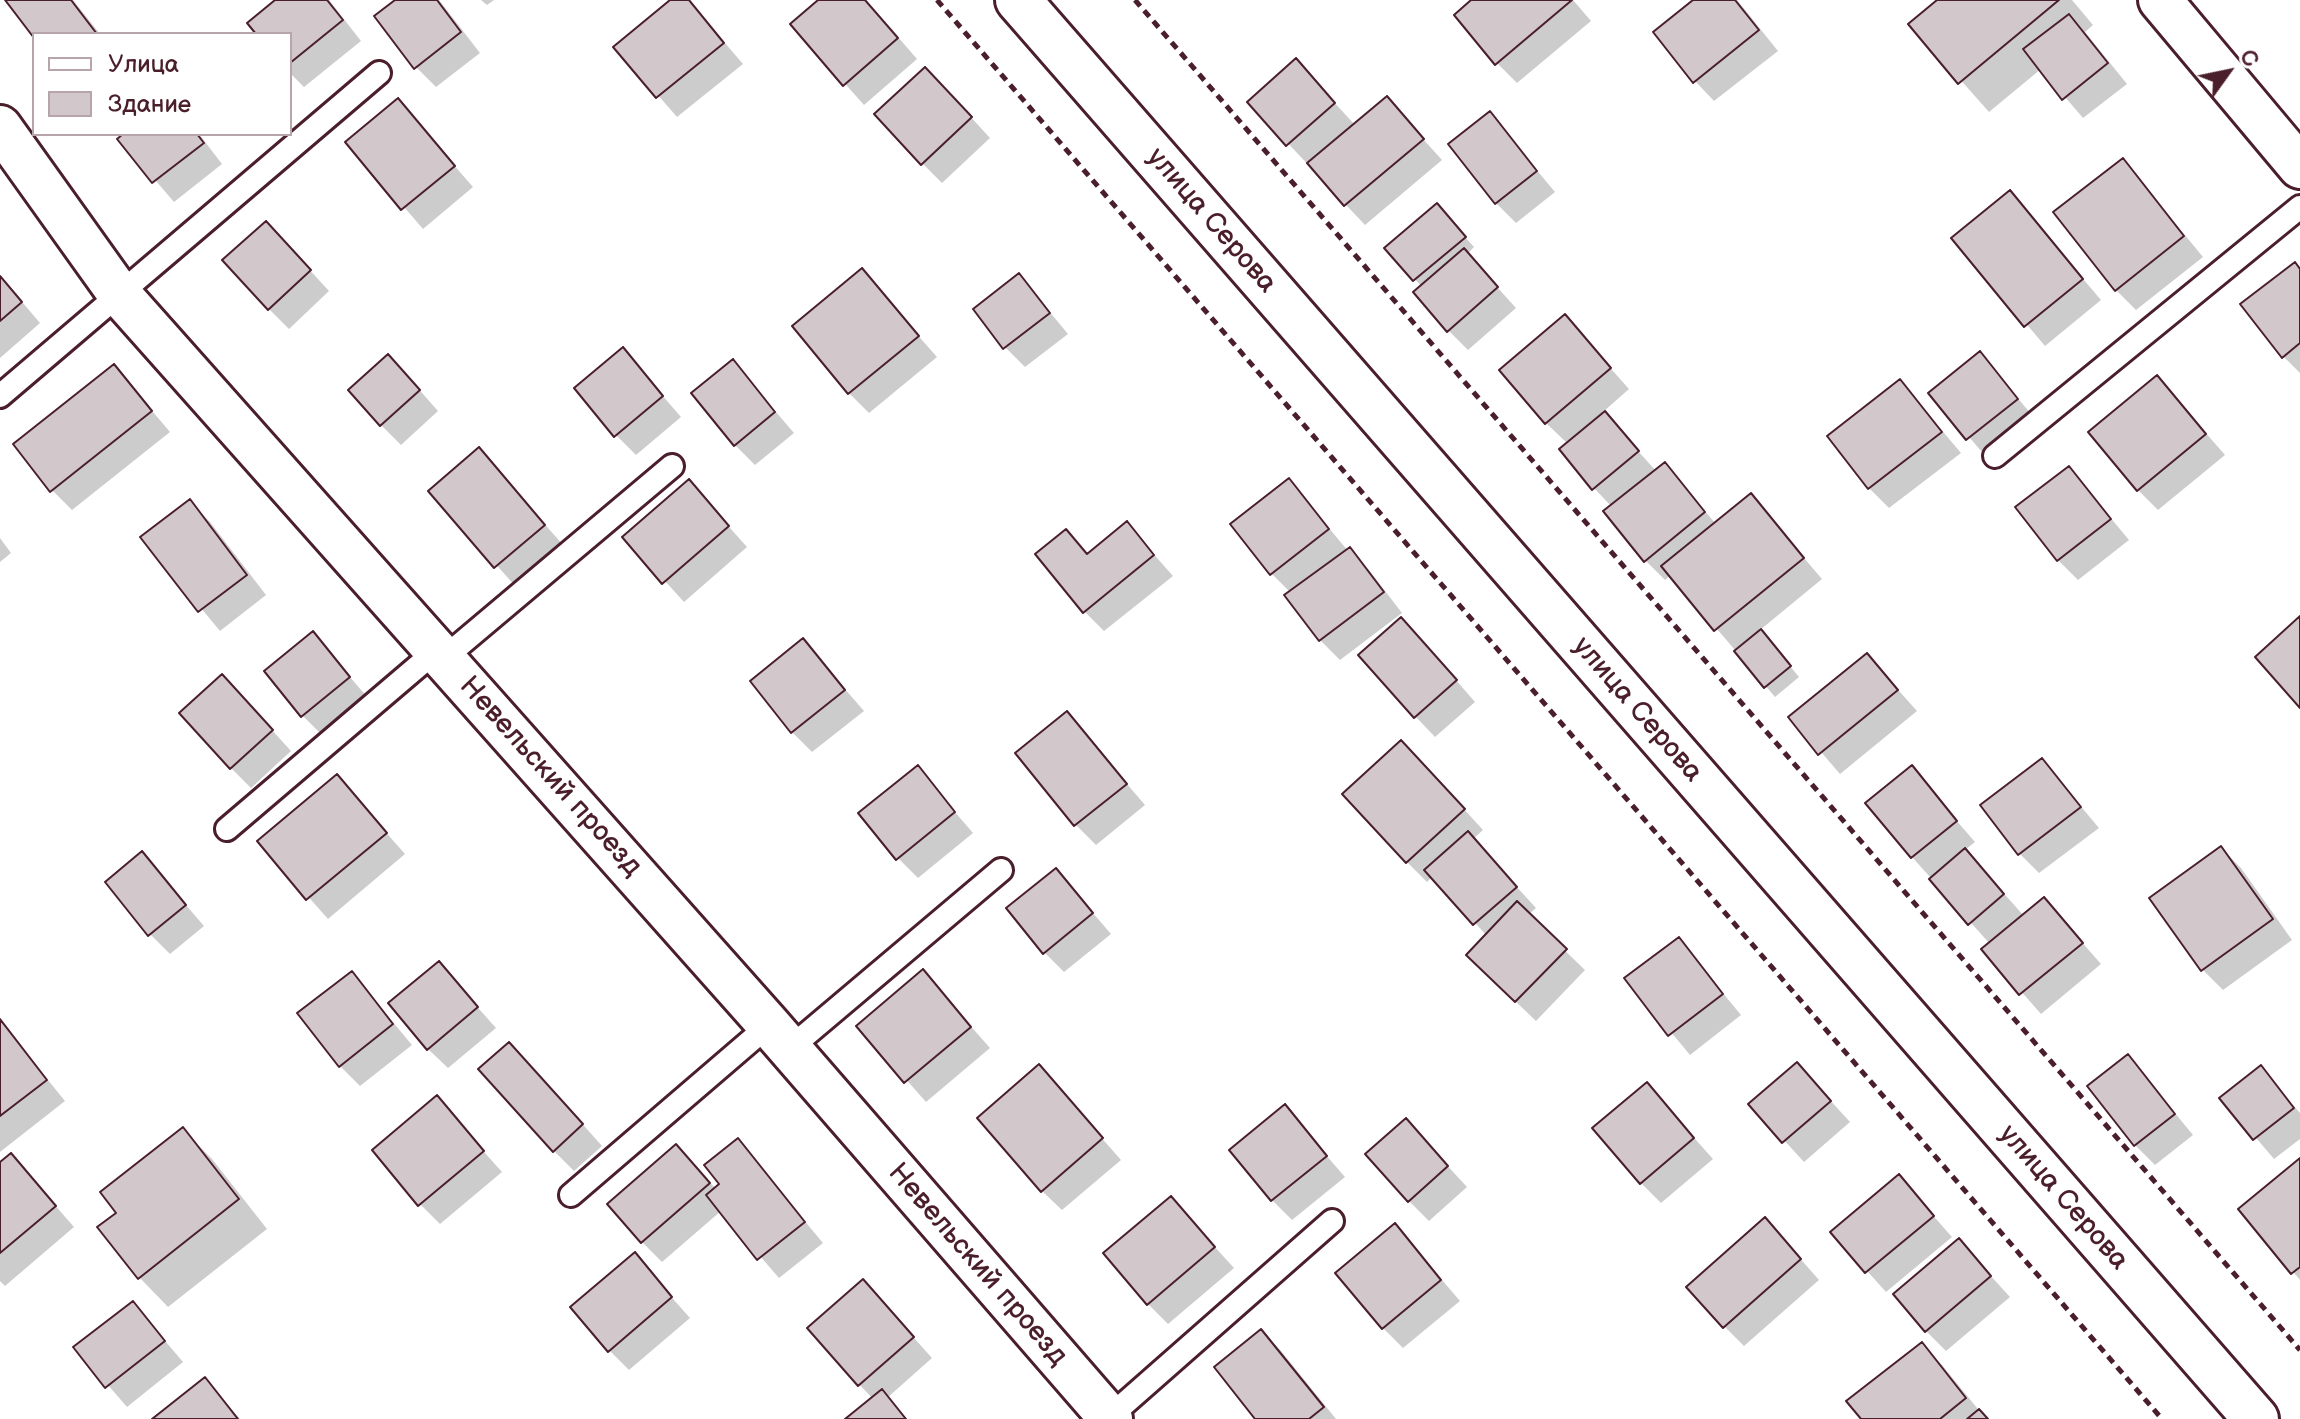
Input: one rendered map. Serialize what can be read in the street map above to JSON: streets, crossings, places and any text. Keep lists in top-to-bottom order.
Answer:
{
  "streets": {
    "main road": ["улица Серова"],
    "street": ["Невельский проезд"]
  },
  "legend": ["Улица", "Здание"],
  "north": "top right"
}
